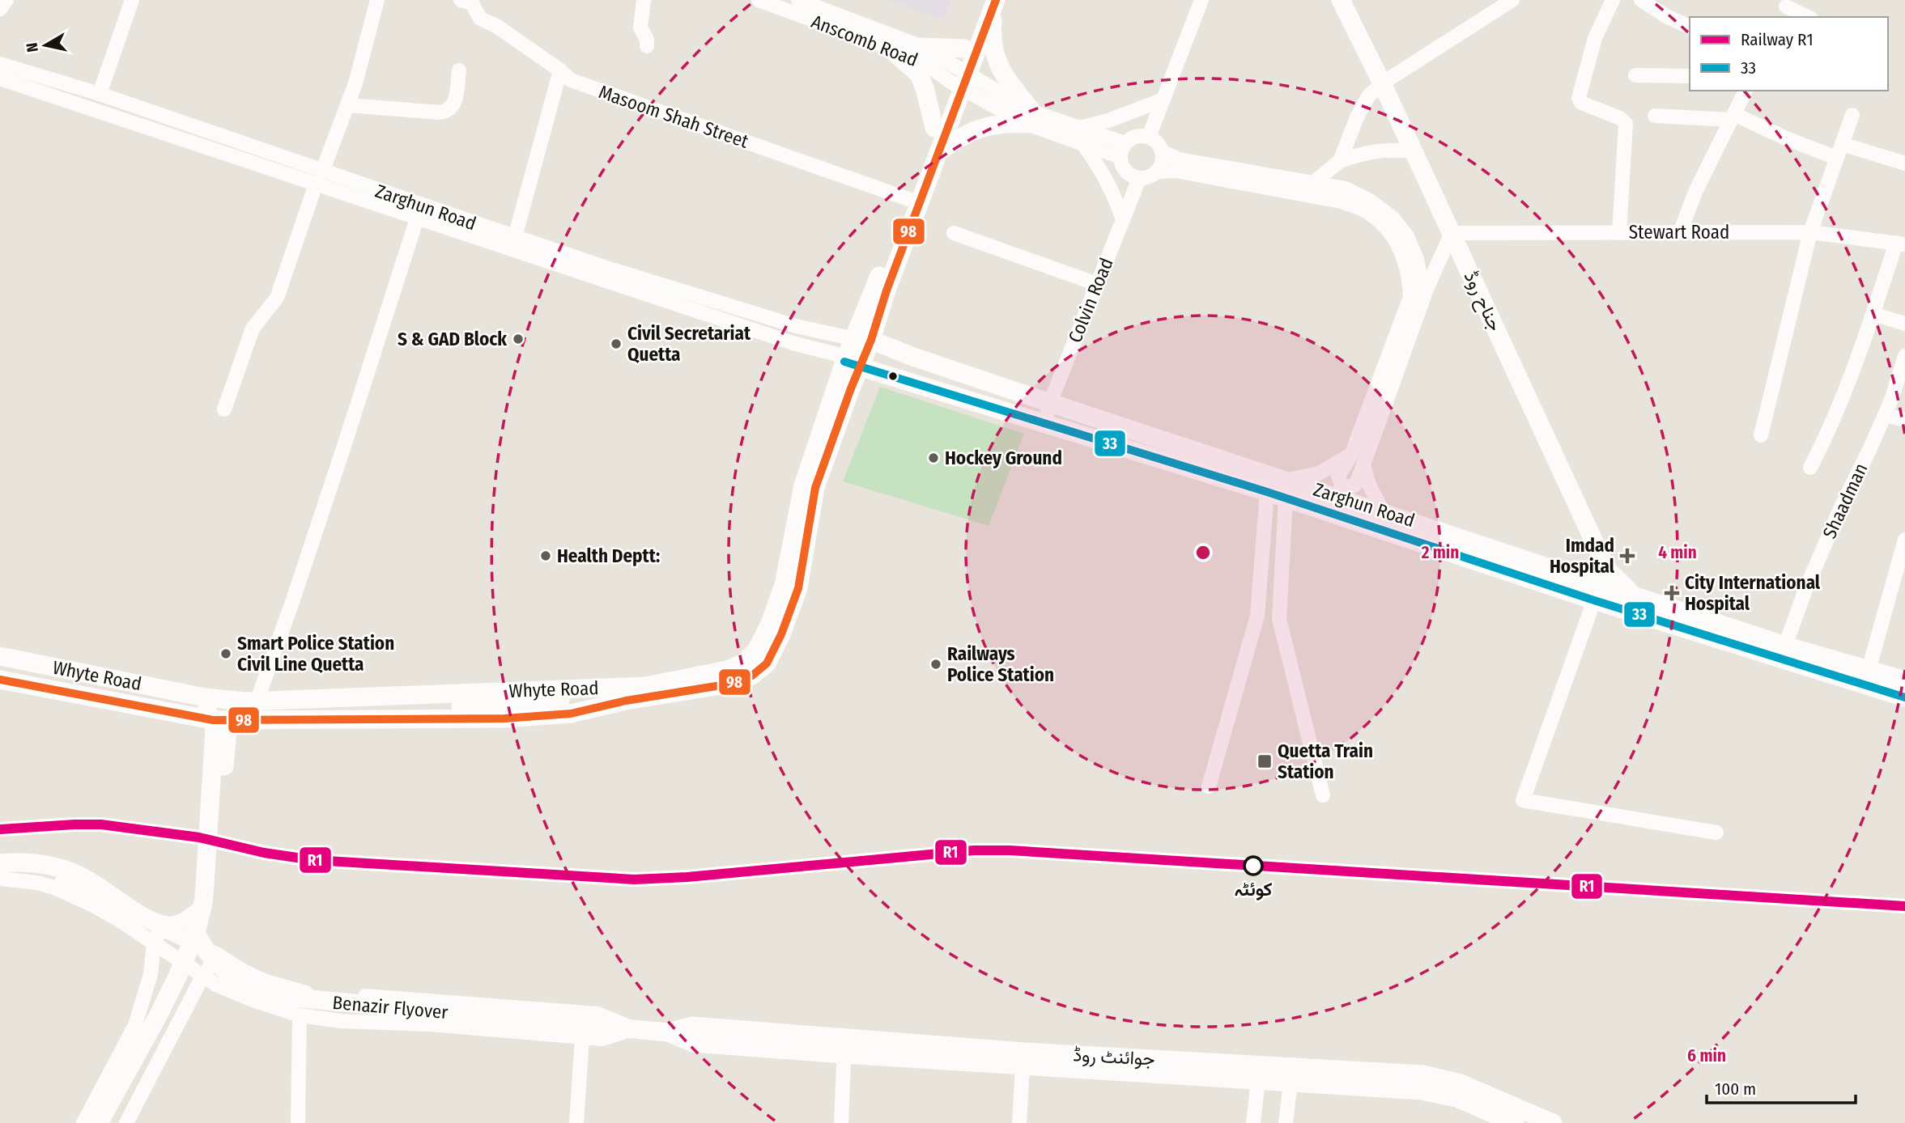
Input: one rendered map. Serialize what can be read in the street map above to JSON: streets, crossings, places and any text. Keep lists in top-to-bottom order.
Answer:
{
  "streets": {
    "main road": [
      "Zarghun Road",
      "جناح روڈ",
      "Whyte Road",
      "Benazir Flyover",
      "جوائنٹ روڈ"
    ],
    "street": [
      "Anscomb Road",
      "Masoom Shah Street",
      "Stewart Road",
      "Colvin Road",
      "Shaadman"
    ]
  },
  "crossings": [
    ["Anscomb Road", "Colvin Road"],
    ["Zarghun Road", "Colvin Road"],
    ["Zarghun Road", "جناح روڈ"],
    ["Zarghun Road", "Shaadman"],
    ["Stewart Road", "جناح روڈ"],
    ["Benazir Flyover", "جوائنٹ روڈ"]
  ],
  "places": {
    "other": [
      "S & GAD Block",
      "Civil Secretariat Quetta",
      "Hockey Ground",
      "Health Deptt:",
      "Smart Police Station Civil Line Quetta",
      "Railways Police Station",
      "کوئٹہ"
    ],
    "health": ["Imdad Hospital", "City International Hospital"],
    "transit": ["Quetta Train Station"]
  },
  "lines": ["transit line 98", "transit line 33", "rail line R1"],
  "legend": ["Railway R1", "33"],
  "scale_bar": "100 m",
  "north": "left",
  "rings": ["2 min", "4 min", "6 min"]
}
